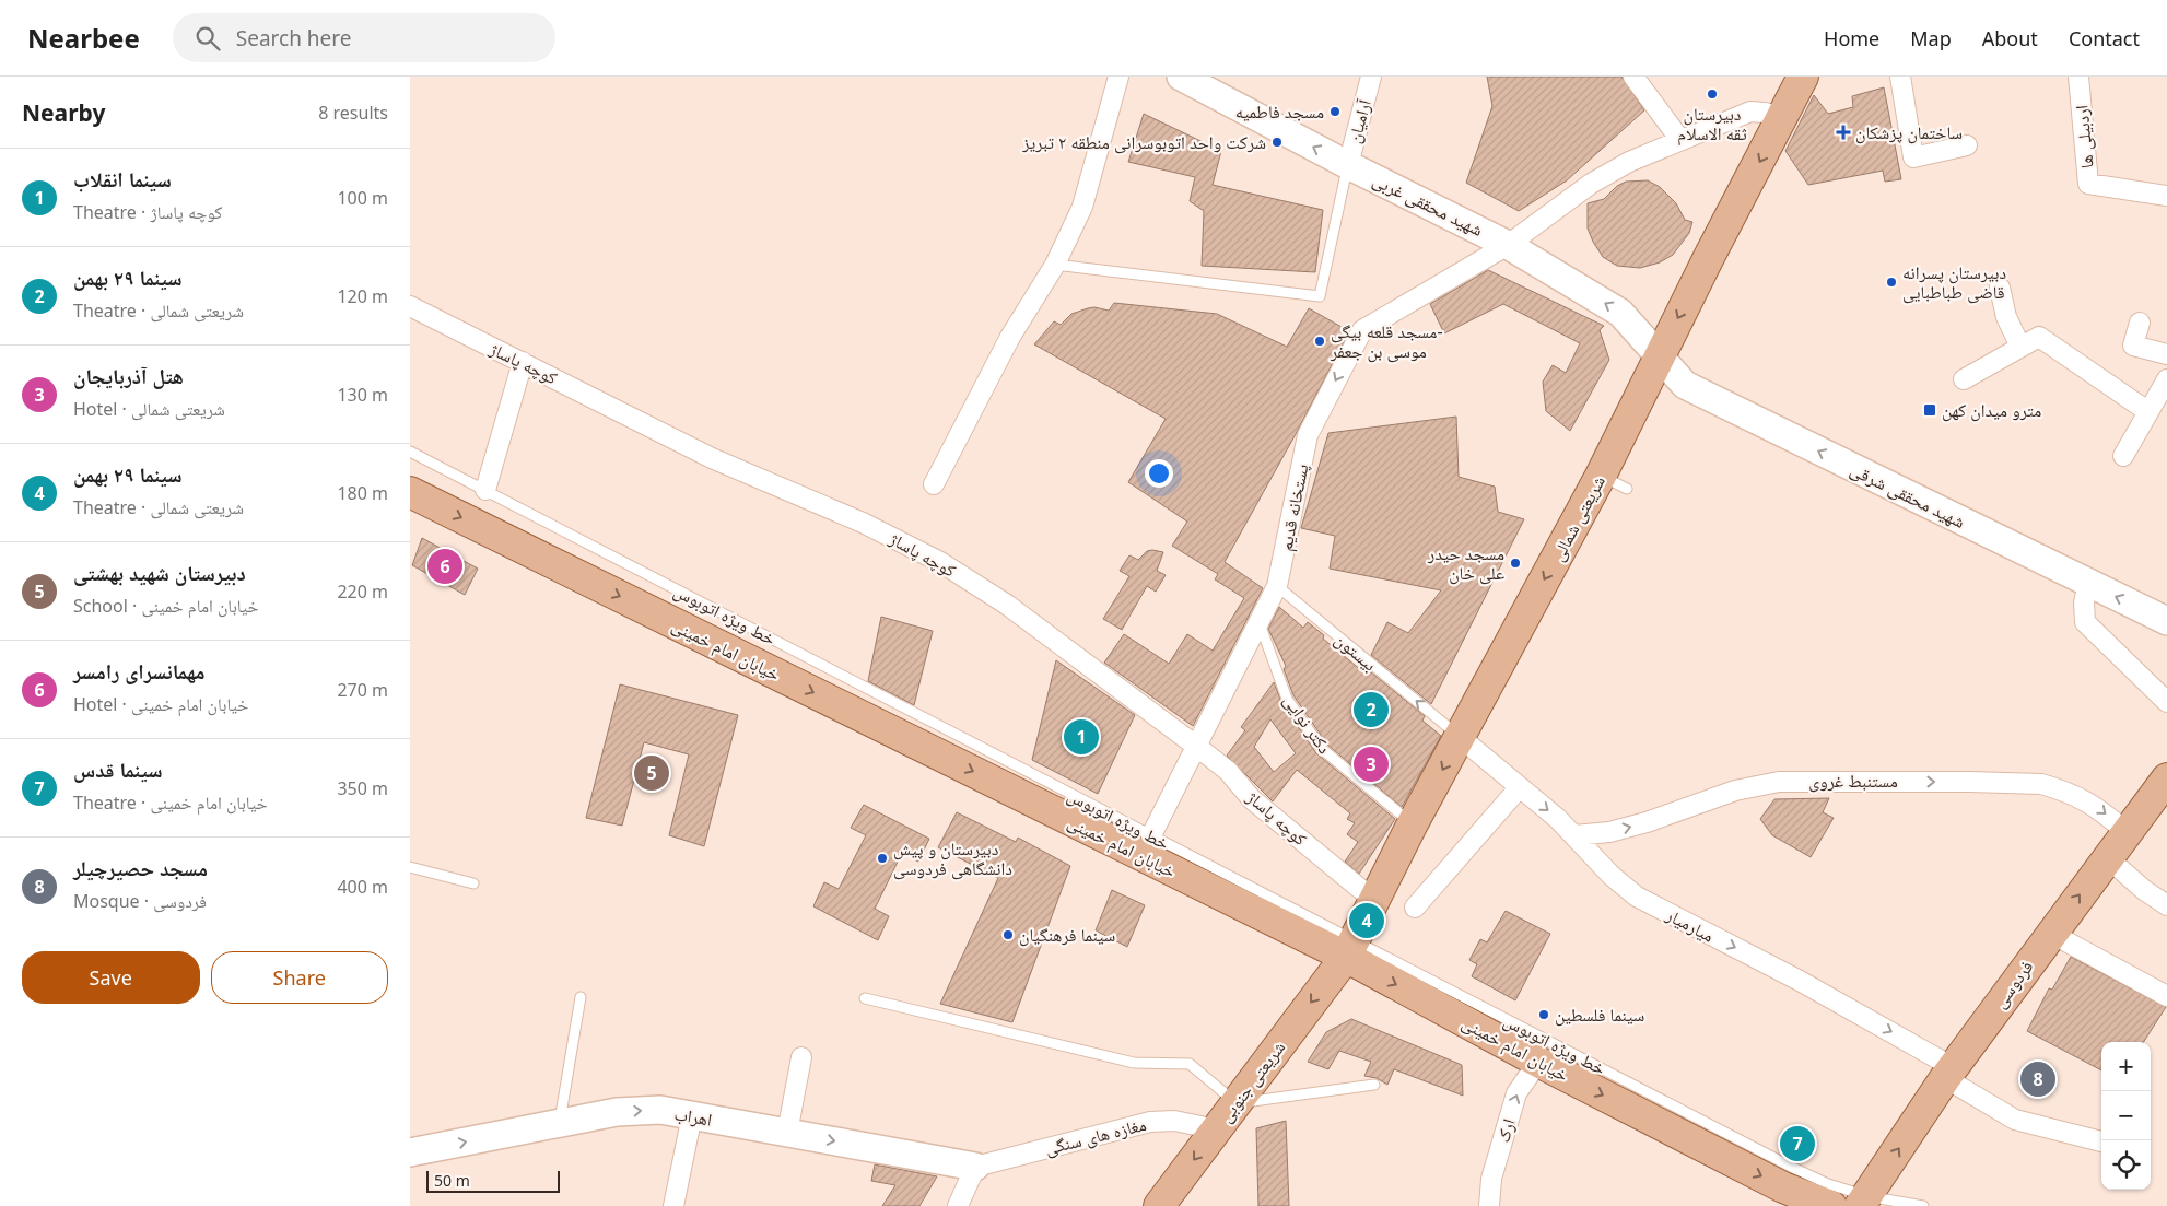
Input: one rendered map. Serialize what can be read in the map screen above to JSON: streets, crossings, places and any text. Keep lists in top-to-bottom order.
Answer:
{
  "streets": {
    "main road": [
      "شریعتی شمالی",
      "خیابان امام خمینی",
      "فردوسی",
      "شریعتی جنوبی"
    ],
    "street": [
      "آرامیان",
      "اردبیلی ها",
      "شهید محققی غربی",
      "کوچه پاساژ",
      "شهید محققی شرقی",
      "پستخانه قدیم",
      "مستنبط غروی",
      "میارمیار",
      "اهراب",
      "ارک",
      "مغازه های سنگی"
    ],
    "lane": ["خط ویژه اتوبوس", "بیستون", "دکتر نوایی"]
  },
  "crossings": [
    ["آرامیان", "شهید محققی غربی"],
    ["شهید محققی غربی", "شهید محققی شرقی"],
    ["شهید محققی غربی", "پستخانه قدیم"],
    ["شهید محققی غربی", "شریعتی شمالی"],
    ["کوچه پاساژ", "پستخانه قدیم"],
    ["کوچه پاساژ", "شریعتی شمالی"],
    ["شهید محققی شرقی", "شریعتی شمالی"],
    ["پستخانه قدیم", "شریعتی شمالی"],
    ["پستخانه قدیم", "خط ویژه اتوبوس"],
    ["پستخانه قدیم", "بیستون"],
    ["پستخانه قدیم", "دکتر نوایی"],
    ["شریعتی شمالی", "خط ویژه اتوبوس"],
    ["شریعتی شمالی", "خیابان امام خمینی"],
    ["شریعتی شمالی", "بیستون"],
    ["شریعتی شمالی", "دکتر نوایی"],
    ["شریعتی شمالی", "میارمیار"],
    ["شریعتی شمالی", "شریعتی جنوبی"],
    ["خط ویژه اتوبوس", "خیابان امام خمینی"],
    ["خط ویژه اتوبوس", "فردوسی"],
    ["خط ویژه اتوبوس", "شریعتی جنوبی"],
    ["خیابان امام خمینی", "شریعتی جنوبی"],
    ["خیابان امام خمینی", "ارک"],
    ["بیستون", "میارمیار"],
    ["مستنبط غروی", "میارمیار"],
    ["مستنبط غروی", "فردوسی"],
    ["میارمیار", "فردوسی"],
    ["شریعتی جنوبی", "مغازه های سنگی"],
    ["اهراب", "مغازه های سنگی"]
  ],
  "one_way": [
    "شهید محققی غربی",
    "شهید محققی شرقی",
    "پستخانه قدیم",
    "شریعتی شمالی",
    "خیابان امام خمینی",
    "بیستون",
    "مستنبط غروی",
    "میارمیار",
    "فردوسی",
    "شریعتی جنوبی",
    "اهراب",
    "ارک"
  ],
  "places": {
    "other": [
      "دبیرستان ثقه الاسلام",
      "مسجد فاطمیه",
      "شرکت واحد اتوبوسرانی منطقه ۲ تبریز",
      "دبیرستان پسرانه قاضی طباطبایی",
      "مسجد قلعه بیگی- موسی بن جعفر",
      "مسجد حیدر علی خان",
      "دبیرستان و پیش دانشگاهی فردوسی",
      "سینما فرهنگیان",
      "سینما فلسطین"
    ],
    "health": ["ساختمان پزشکان"],
    "transit": ["مترو میدان کهن"]
  },
  "scale_bar": "50 m",
  "page": {
    "header": "Nearbee",
    "search": "Search here",
    "nav": [
      "Home",
      "Map",
      "About",
      "Contact"
    ],
    "heading": ["Nearby", "8 results"],
    "list": [
      {
        "mark": "1",
        "name": "سینما انقلاب",
        "note": "Theatre · کوچه پاساژ",
        "value": "100 m"
      },
      {
        "mark": "2",
        "name": "سینما ۲۹ بهمن",
        "note": "Theatre · شریعتی شمالی",
        "value": "120 m"
      },
      {
        "mark": "3",
        "name": "هتل آذربایجان",
        "note": "Hotel · شریعتی شمالی",
        "value": "130 m"
      },
      {
        "mark": "4",
        "name": "سینما ٢٩ بهمن",
        "note": "Theatre · شریعتی شمالی",
        "value": "180 m"
      },
      {
        "mark": "5",
        "name": "دبیرستان شهید بهشتی",
        "note": "School · خیابان امام خمینی",
        "value": "220 m"
      },
      {
        "mark": "6",
        "name": "مهمانسرای رامسر",
        "note": "Hotel · خیابان امام خمینی",
        "value": "270 m"
      },
      {
        "mark": "7",
        "name": "سینما قدس",
        "note": "Theatre · خیابان امام خمینی",
        "value": "350 m"
      },
      {
        "mark": "8",
        "name": "مسجد حصیرچیلر",
        "note": "Mosque · فردوسی",
        "value": "400 m"
      }
    ],
    "pins": [
      "6",
      "2",
      "1",
      "3",
      "5",
      "4",
      "8",
      "7"
    ],
    "buttons": ["Save", "Share"],
    "map_buttons": ["+", "−"],
    "scale": "50 m"
  }
}
